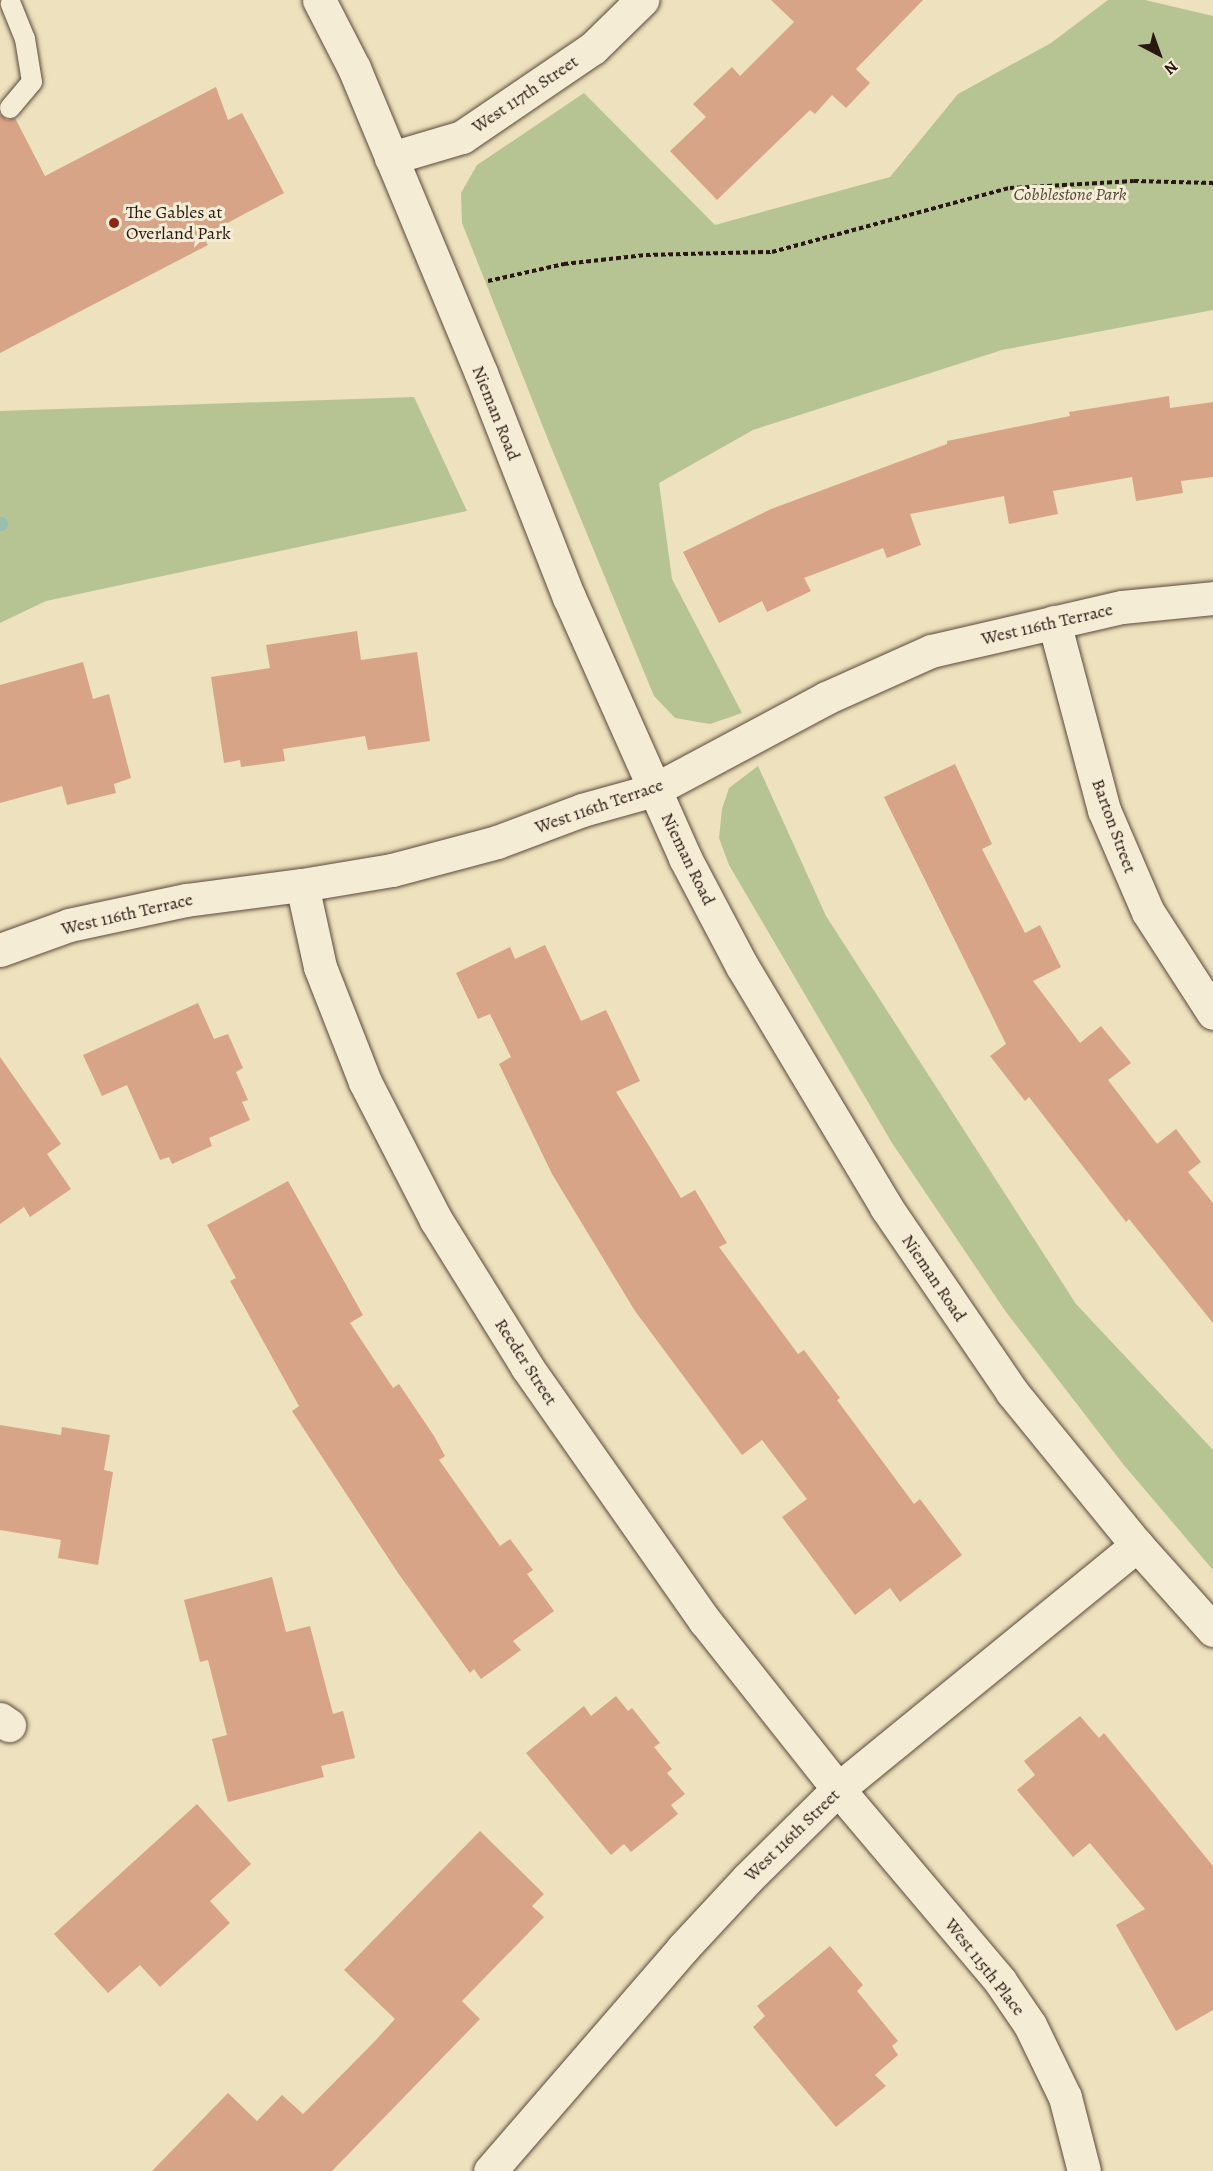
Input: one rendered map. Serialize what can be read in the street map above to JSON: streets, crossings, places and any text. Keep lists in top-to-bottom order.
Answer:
{
  "streets": {
    "street": [
      "West 117th Street",
      "Nieman Road",
      "West 116th Terrace",
      "Barton Street",
      "Reeder Street",
      "West 116th Street",
      "West 115th Place"
    ]
  },
  "crossings": [
    ["West 117th Street", "Nieman Road"],
    ["Nieman Road", "West 116th Terrace"],
    ["Nieman Road", "West 116th Street"],
    ["West 116th Terrace", "Barton Street"],
    ["West 116th Terrace", "Reeder Street"],
    ["Reeder Street", "West 116th Street"],
    ["Reeder Street", "West 115th Place"],
    ["West 116th Street", "West 115th Place"]
  ],
  "parks": ["Cobblestone Park"],
  "places": ["The Gables at Overland Park"],
  "north": "bottom right"
}
